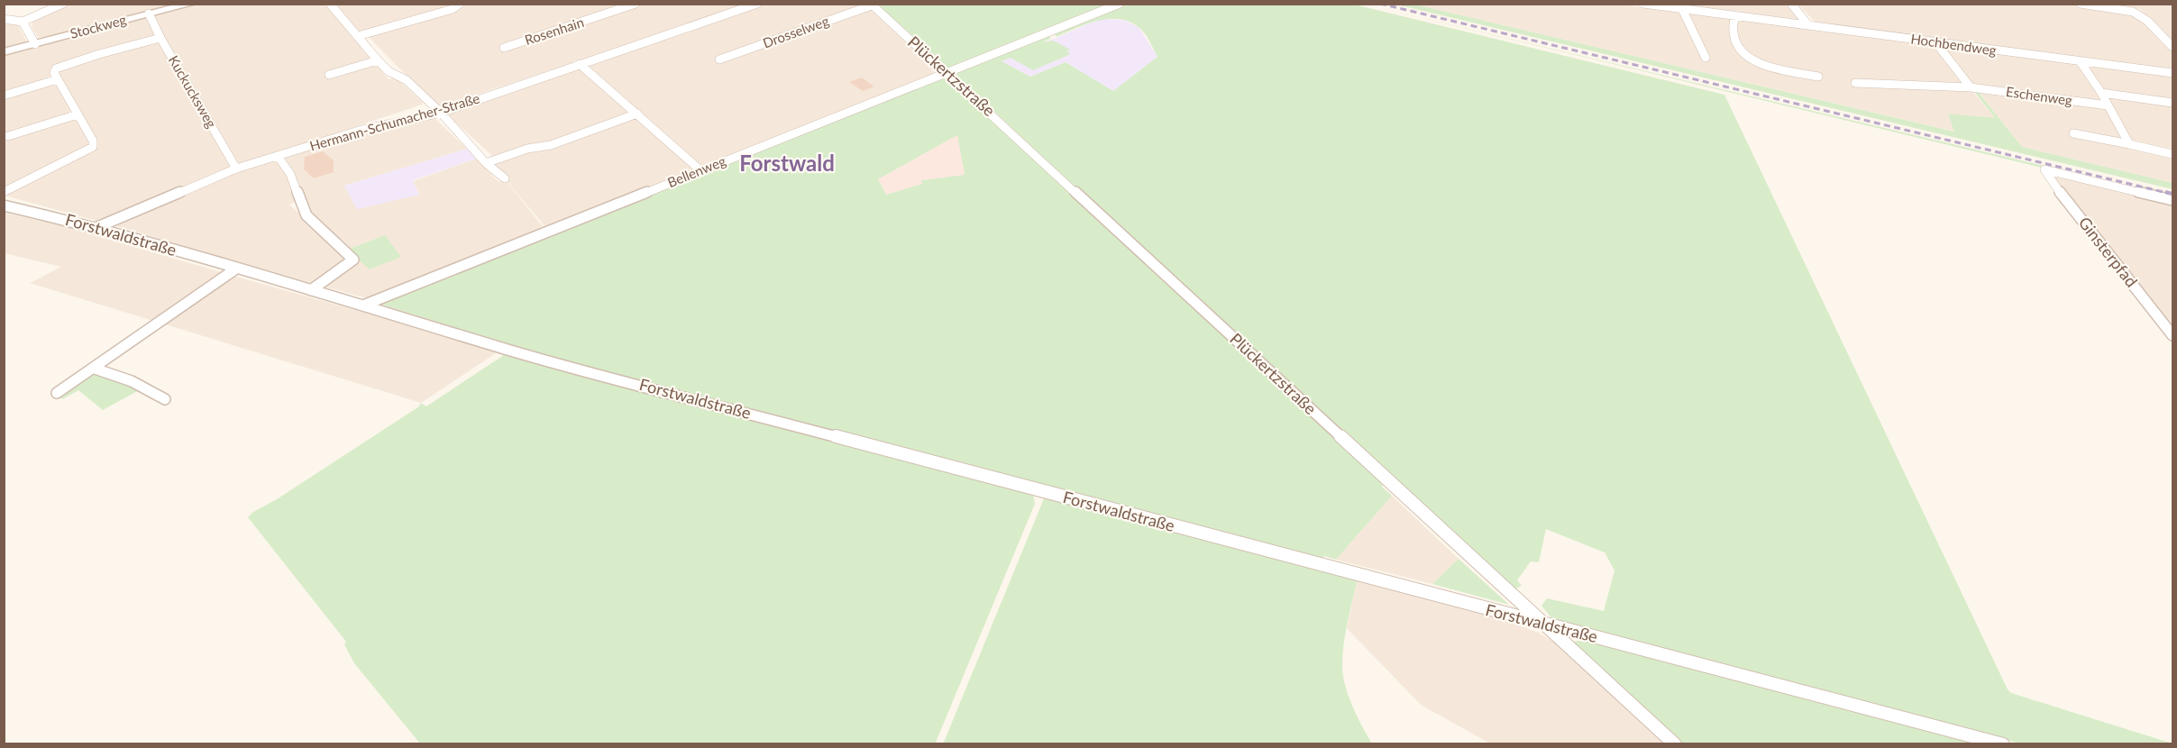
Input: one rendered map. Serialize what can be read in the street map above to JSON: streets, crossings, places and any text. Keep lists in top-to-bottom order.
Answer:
{
  "streets": {
    "street": [
      "Stockweg",
      "Rosenhain",
      "Drosselweg",
      "Hochbendweg",
      "Plückertzstraße",
      "Kuckucksweg",
      "Eschenweg",
      "Hermann-Schumacher-Straße",
      "Bellenweg",
      "Forstwaldstraße",
      "Ginsterpfad"
    ]
  },
  "crossings": [
    ["Stockweg", "Kuckucksweg"],
    ["Drosselweg", "Plückertzstraße"],
    ["Plückertzstraße", "Bellenweg"],
    ["Plückertzstraße", "Forstwaldstraße"],
    ["Kuckucksweg", "Hermann-Schumacher-Straße"],
    ["Hermann-Schumacher-Straße", "Forstwaldstraße"],
    ["Bellenweg", "Forstwaldstraße"]
  ],
  "districts": ["Forstwald"]
}
